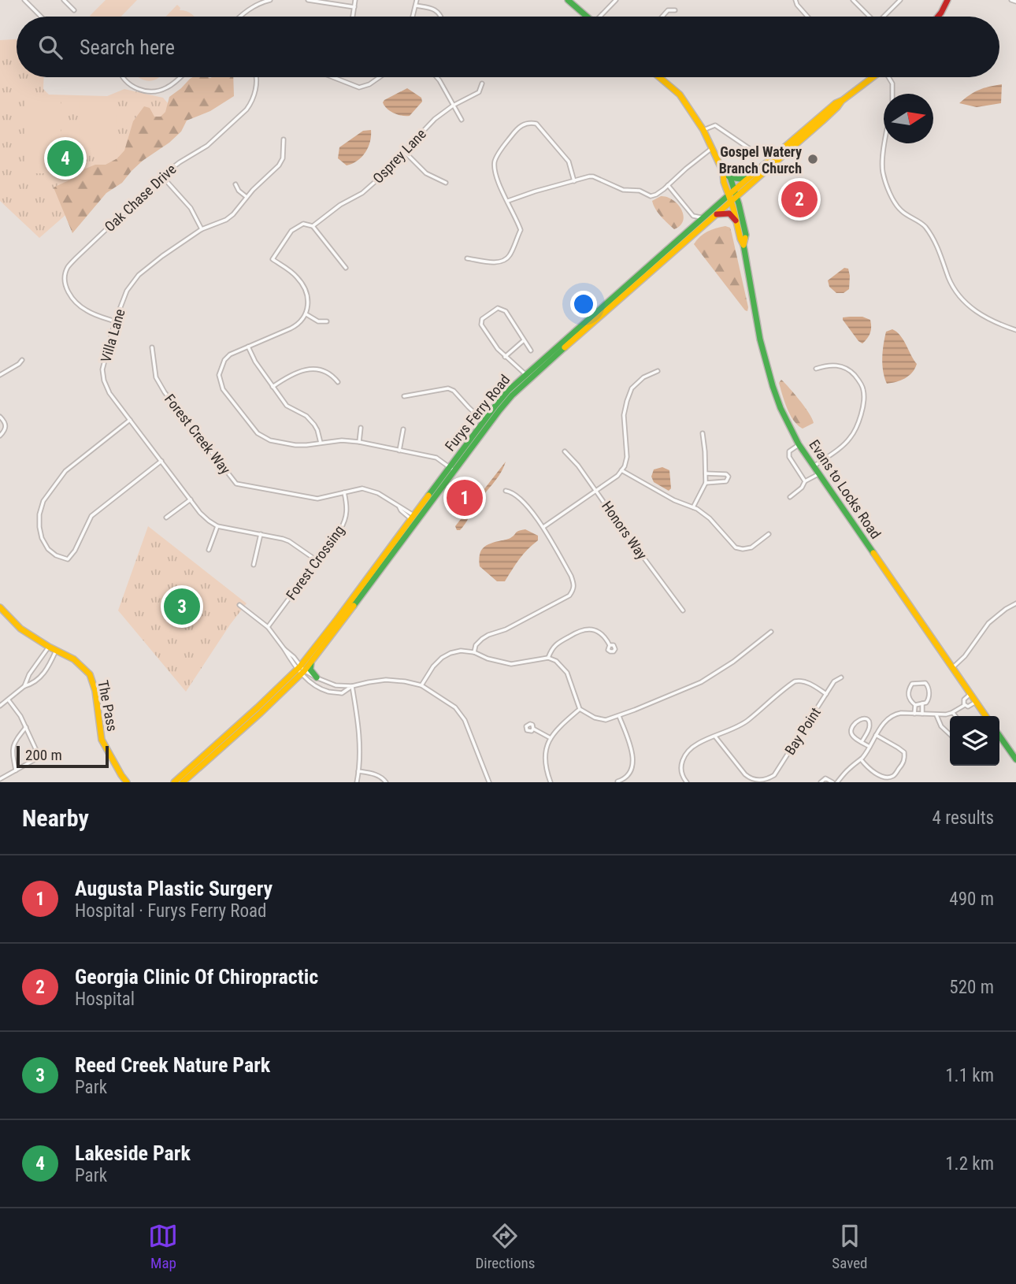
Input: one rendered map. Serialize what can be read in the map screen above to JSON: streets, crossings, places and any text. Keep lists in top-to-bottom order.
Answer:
{
  "streets": {
    "main road": ["Furys Ferry Road", "Evans to Locks Road", "The Pass"],
    "street": [
      "Osprey Lane",
      "Oak Chase Drive",
      "Villa Lane",
      "Forest Creek Way",
      "Honors Way",
      "Forest Crossing",
      "Bay Point"
    ]
  },
  "crossings": [
    ["Oak Chase Drive", "Villa Lane"],
    ["Furys Ferry Road", "Forest Creek Way"],
    ["Furys Ferry Road", "Evans to Locks Road"],
    ["Forest Creek Way", "Forest Crossing"]
  ],
  "places": ["Gospel Watery Branch Church"],
  "scale_bar": "200 m",
  "north": "right",
  "page": {
    "search": "Search here",
    "pins": [
      "4",
      "2",
      "1",
      "3"
    ],
    "scale": "200 m",
    "heading": ["Nearby", "4 results"],
    "list": [
      {
        "mark": "1",
        "name": "Augusta Plastic Surgery",
        "note": "Hospital · Furys Ferry Road",
        "value": "490 m"
      },
      {
        "mark": "2",
        "name": "Georgia Clinic Of Chiropractic",
        "note": "Hospital",
        "value": "520 m"
      },
      {
        "mark": "3",
        "name": "Reed Creek Nature Park",
        "note": "Park",
        "value": "1.1 km"
      },
      {
        "mark": "4",
        "name": "Lakeside Park",
        "note": "Park",
        "value": "1.2 km"
      }
    ],
    "nav": ["Map", "Directions", "Saved"]
  }
}
